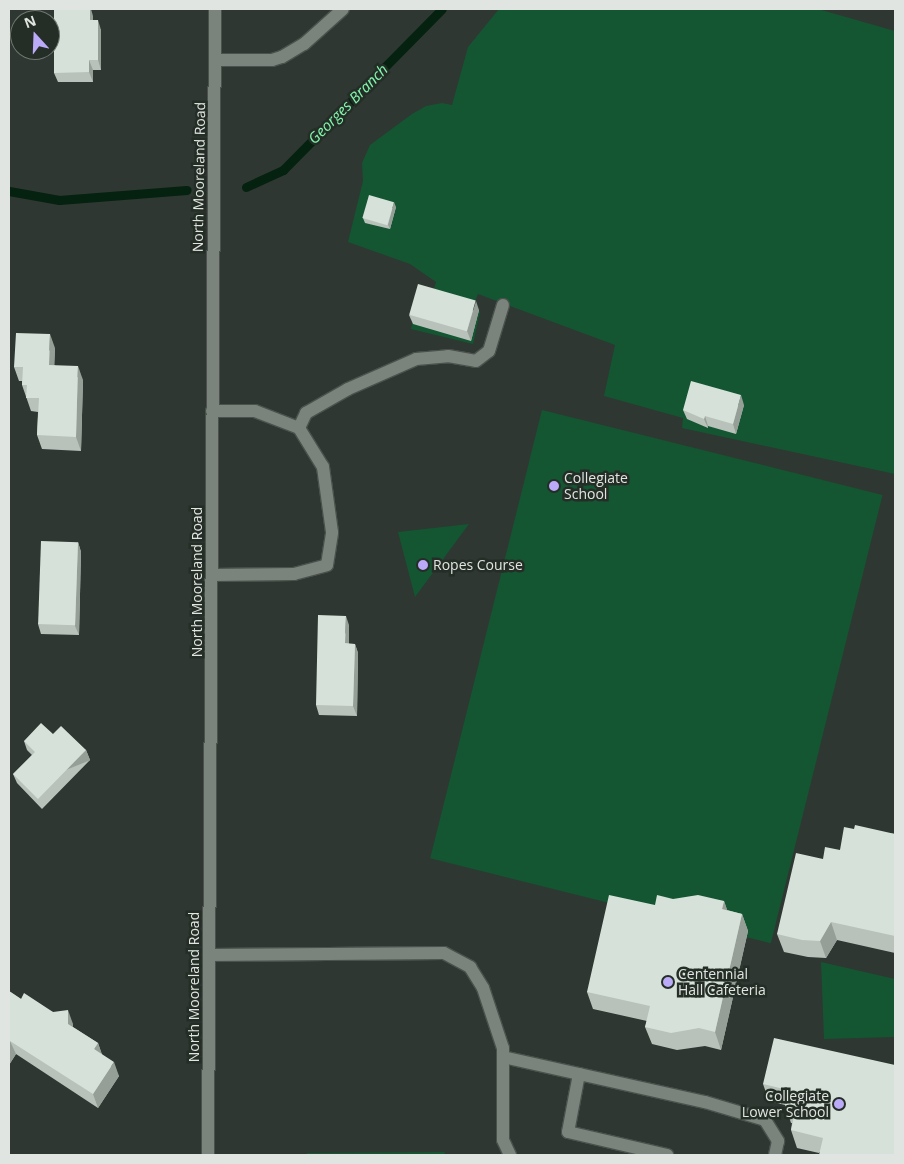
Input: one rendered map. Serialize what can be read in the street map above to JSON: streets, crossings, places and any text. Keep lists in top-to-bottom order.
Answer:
{
  "streets": {
    "street": ["North Mooreland Road"]
  },
  "water": ["Georges Branch"],
  "places": [
    "Collegiate School",
    "Ropes Course",
    "Centennial Hall Cafeteria",
    "Collegiate Lower School"
  ],
  "north": "top"
}
